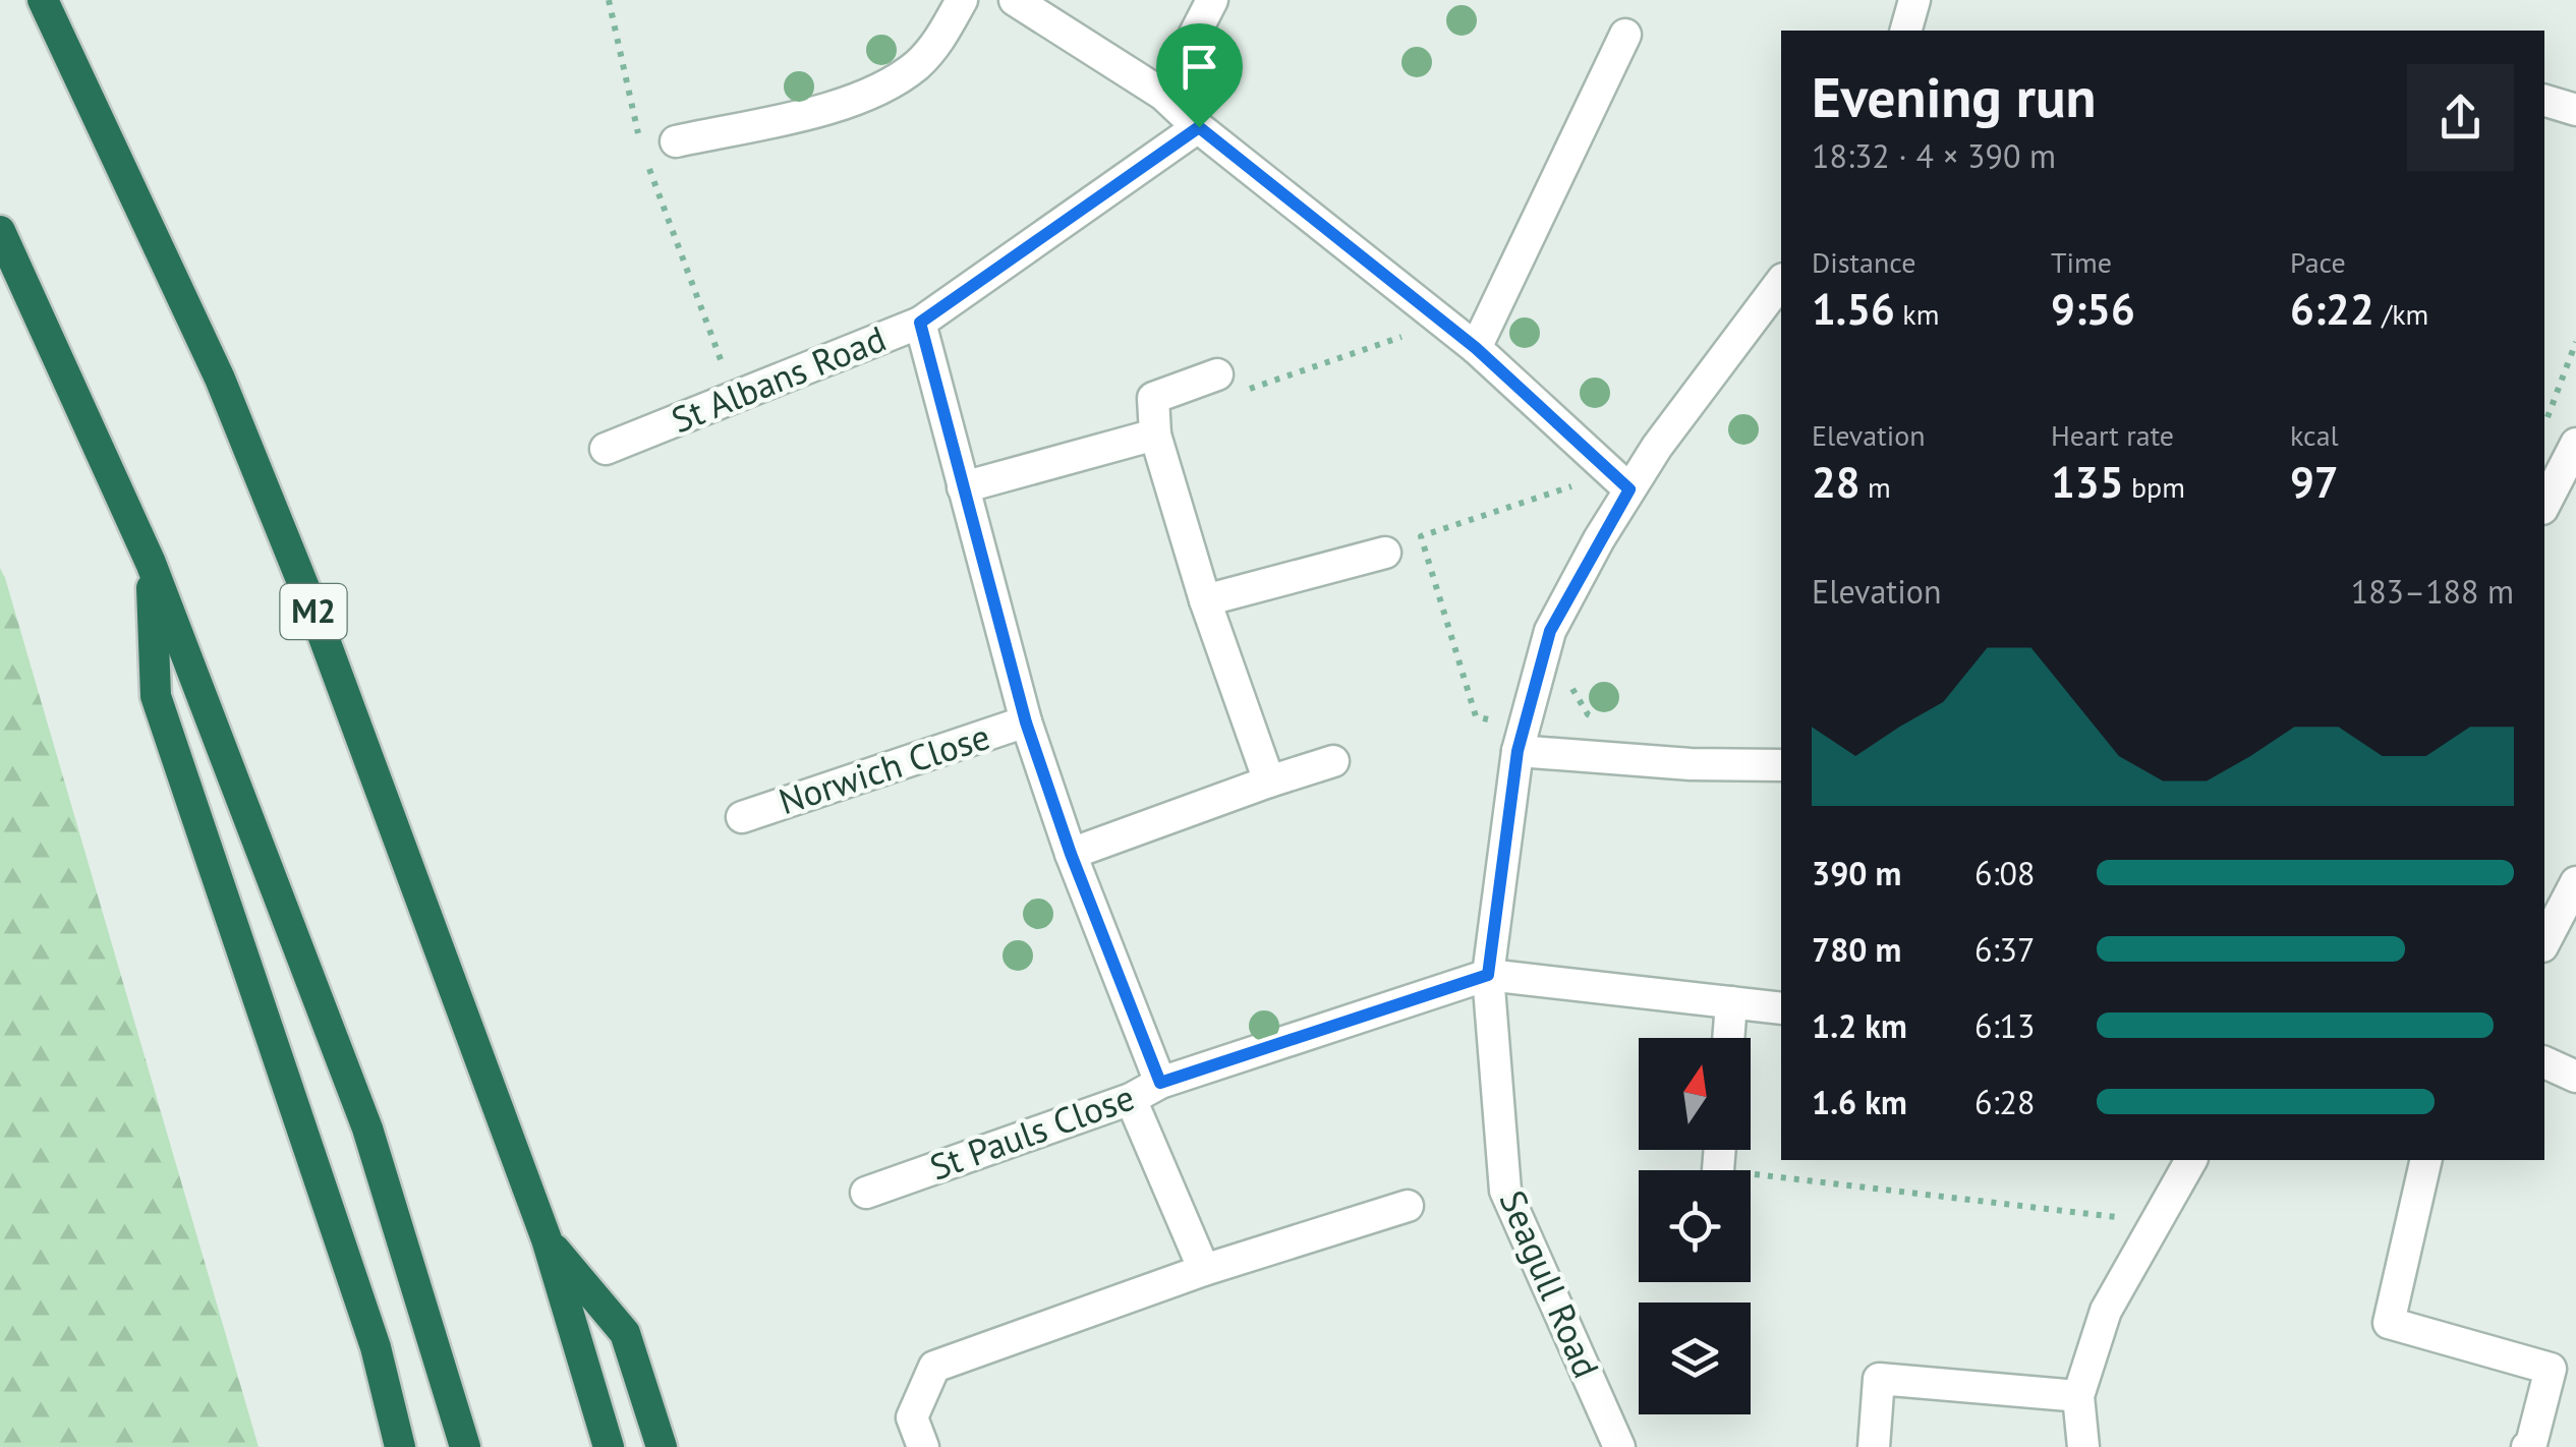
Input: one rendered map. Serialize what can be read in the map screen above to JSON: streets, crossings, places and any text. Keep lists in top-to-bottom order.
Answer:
{
  "streets": {
    "highway": ["M2"],
    "street": [
      "St Albans Road",
      "Norwich Close",
      "St Pauls Close",
      "Seagull Road"
    ]
  },
  "crossings": [
    ["St Pauls Close", "Seagull Road"]
  ],
  "north": "top",
  "page": {
    "heading": ["Evening run", "18:32 · 4 × 390 m"],
    "stats": [
      ["Distance", "1.56 km"],
      ["Time", "9:56"],
      ["Pace", "6:22 /km"],
      ["Elevation", "28 m"],
      ["Heart rate", "135 bpm"],
      ["kcal", "97"]
    ],
    "chart": ["Elevation", "183–188 m"],
    "list": [
      {
        "name": "390 m",
        "note": "6:08"
      },
      {
        "name": "780 m",
        "note": "6:37"
      },
      {
        "name": "1.2 km",
        "note": "6:13"
      },
      {
        "name": "1.6 km",
        "note": "6:28"
      }
    ]
  }
}
